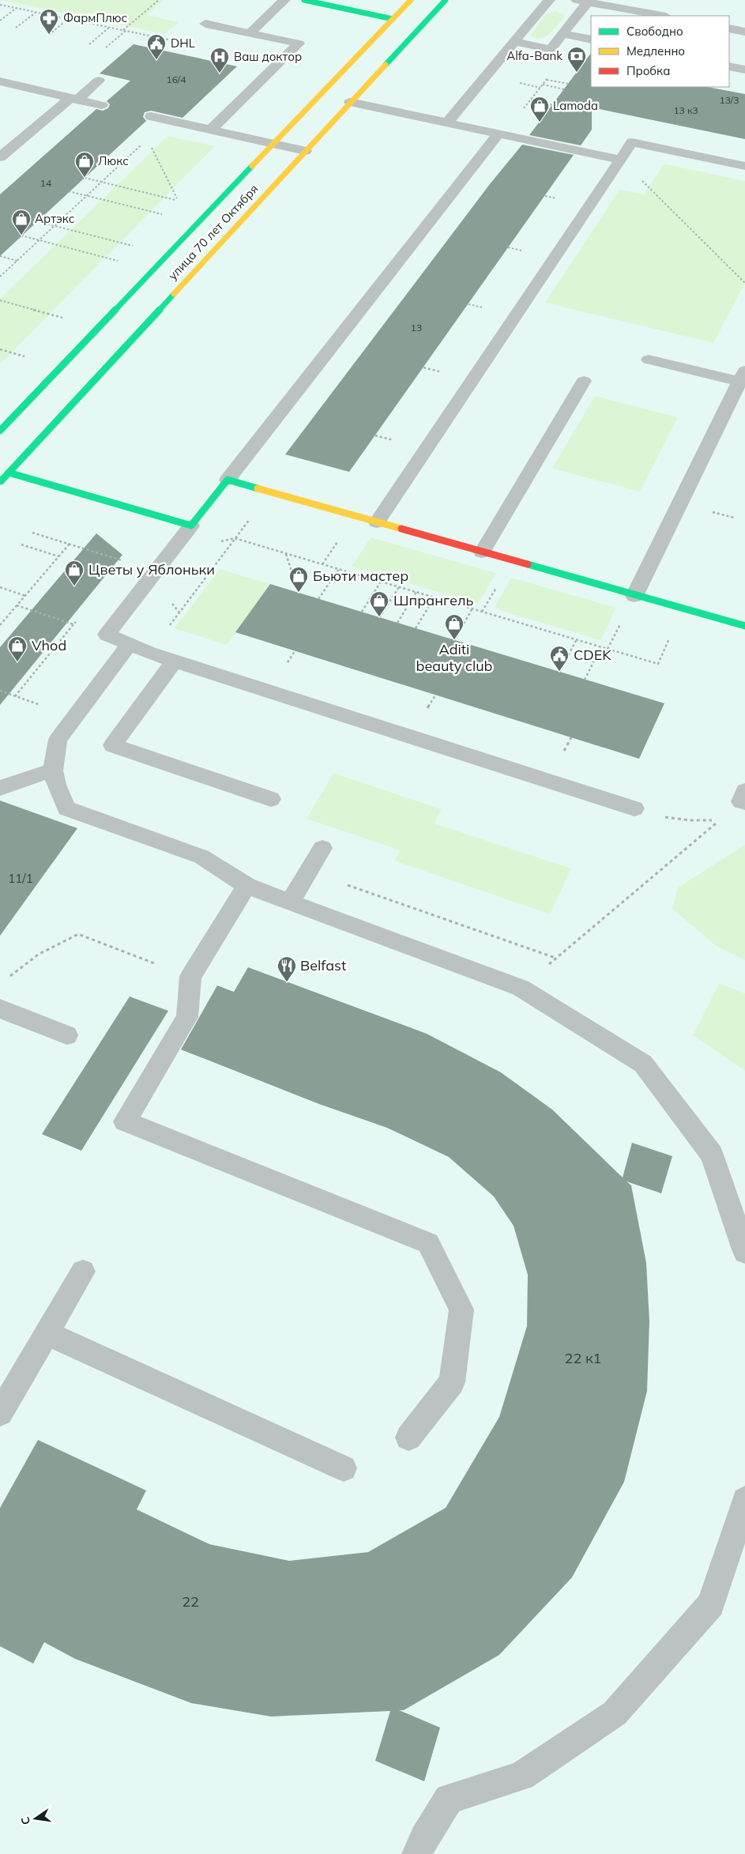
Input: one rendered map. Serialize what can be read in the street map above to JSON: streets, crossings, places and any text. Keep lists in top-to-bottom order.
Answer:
{
  "streets": {
    "main road": ["улица 70 лет Октября"]
  },
  "places": {
    "pharmacy": ["ФармПлюс"],
    "public building": ["DHL", "CDEK"],
    "bank": ["Alfa-Bank"],
    "hospital": ["Ваш доктор"],
    "shop": [
      "Lamoda",
      "Люкс",
      "Артэкс",
      "Цветы у Яблоньки",
      "Бьюти мастер",
      "Шпрангель",
      "Aditi beauty club",
      "Vhod"
    ],
    "restaurant": ["Belfast"]
  },
  "house_numbers": [
    "16/4",
    "13/3",
    "13 к3",
    "14",
    "13",
    "11/1",
    "22 к1",
    "22"
  ],
  "legend": ["Свободно", "Медленно", "Пробка"],
  "north": "left"
}
